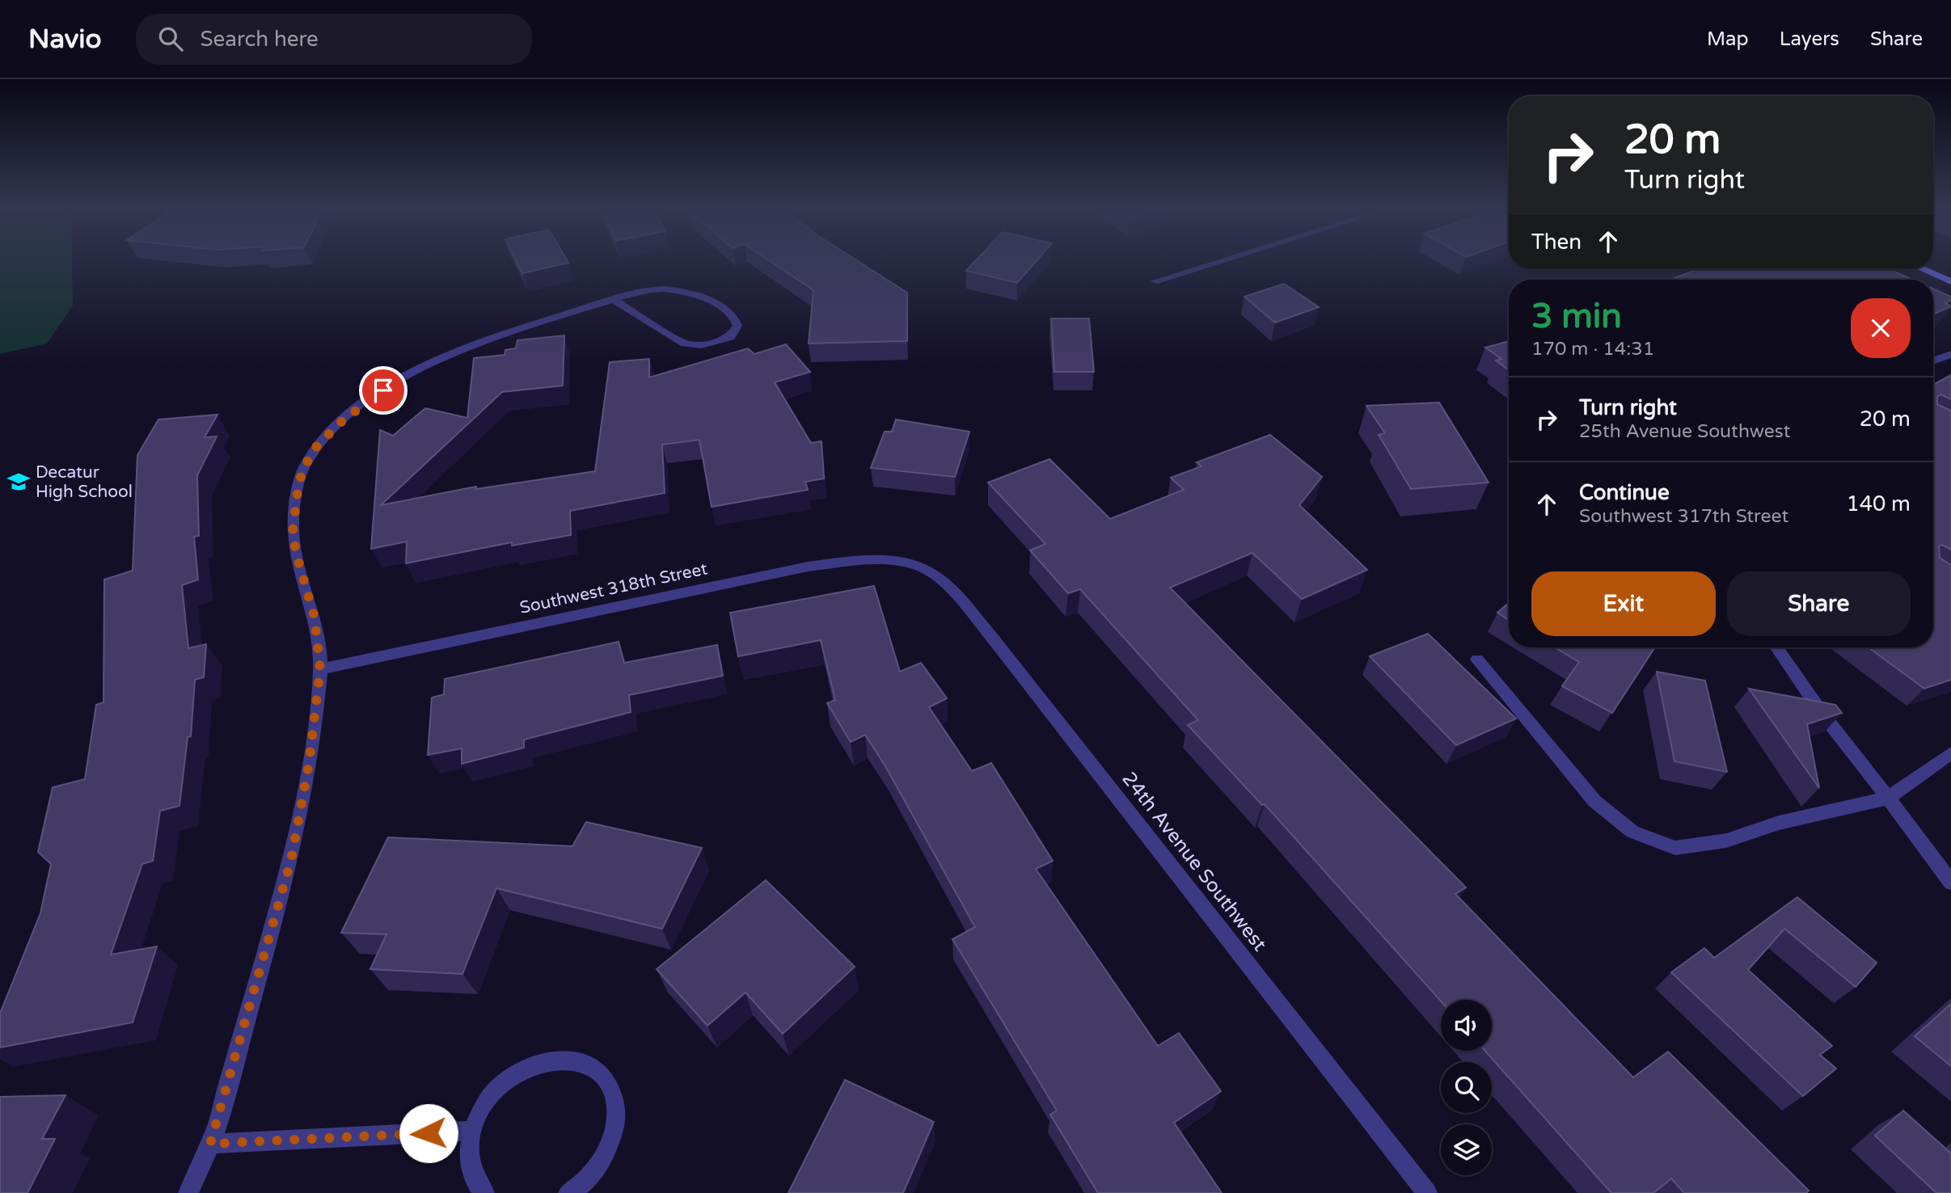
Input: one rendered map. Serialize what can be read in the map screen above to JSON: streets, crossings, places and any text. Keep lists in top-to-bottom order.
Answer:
{
  "streets": {
    "street": ["Southwest 318th Street", "24th Avenue Southwest"]
  },
  "crossings": [
    ["Southwest 318th Street", "24th Avenue Southwest"]
  ],
  "places": {
    "school or university": ["Decatur High School"]
  },
  "page": {
    "header": "Navio",
    "search": "Search here",
    "nav": ["Map", "Layers", "Share"],
    "turn": ["20 m", "Turn right"],
    "then": "Then",
    "heading": ["3 min", "170 m · 14:31"],
    "list": [
      {
        "name": "Turn right",
        "note": "25th Avenue Southwest",
        "value": "20 m"
      },
      {
        "name": "Continue",
        "note": "Southwest 317th Street",
        "value": "140 m"
      }
    ],
    "buttons": ["Exit", "Share"]
  }
}
